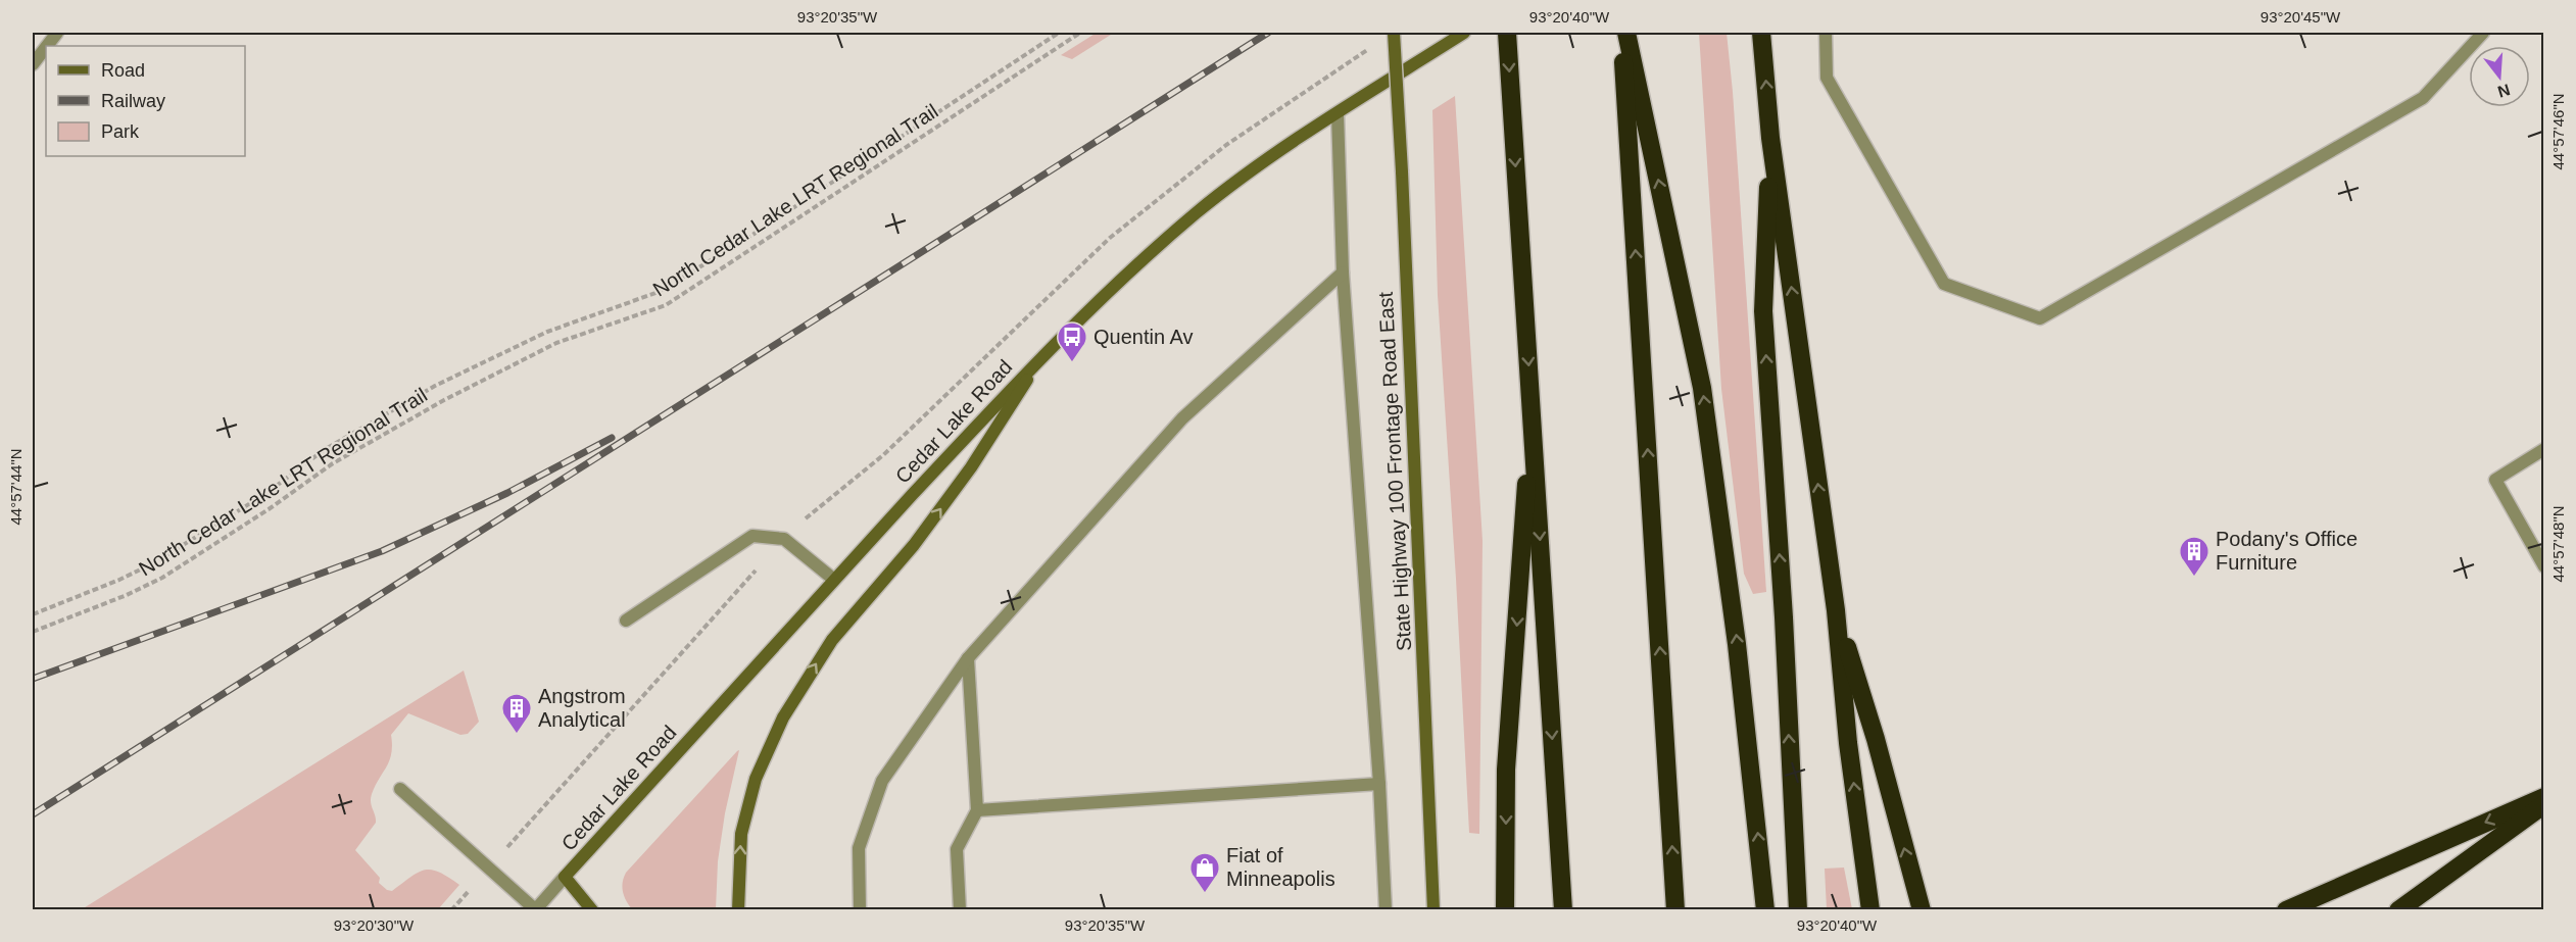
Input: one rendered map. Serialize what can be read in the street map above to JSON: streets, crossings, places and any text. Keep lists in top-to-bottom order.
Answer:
{
  "streets": {
    "street": ["Cedar Lake Road", "State Highway 100 Frontage Road East"],
    "path": ["North Cedar Lake LRT Regional Trail"]
  },
  "places": {
    "bus stop": ["Quentin Av"],
    "building": ["Podany's Office Furniture", "Angstrom Analytical"],
    "shop": ["Fiat of Minneapolis"]
  },
  "legend": ["Road", "Railway", "Park"],
  "north": "bottom",
  "coordinates": [
    "93°20'35\"W",
    "93°20'40\"W",
    "93°20'45\"W",
    "44°57'46\"N",
    "44°57'44\"N",
    "44°57'48\"N",
    "93°20'30\"W"
  ]
}
